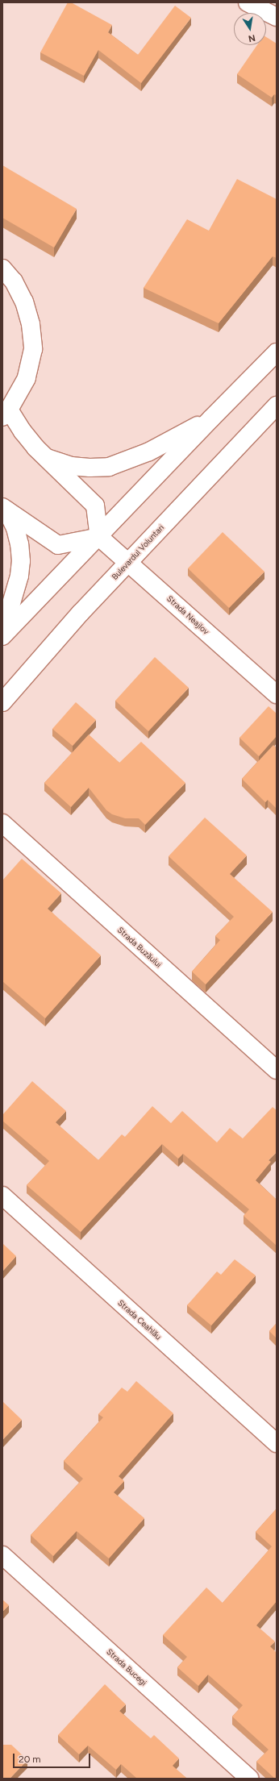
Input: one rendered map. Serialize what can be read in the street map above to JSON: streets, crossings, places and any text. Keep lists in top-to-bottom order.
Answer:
{
  "streets": {
    "main road": [
      "Bulevardul Voluntari",
      "Strada Neajlov",
      "Strada Buzăului",
      "Strada Ceahlău",
      "Strada Bucegi"
    ]
  },
  "crossings": [
    ["Bulevardul Voluntari", "Strada Neajlov"]
  ],
  "scale_bar": "20 m",
  "north": "bottom"
}
